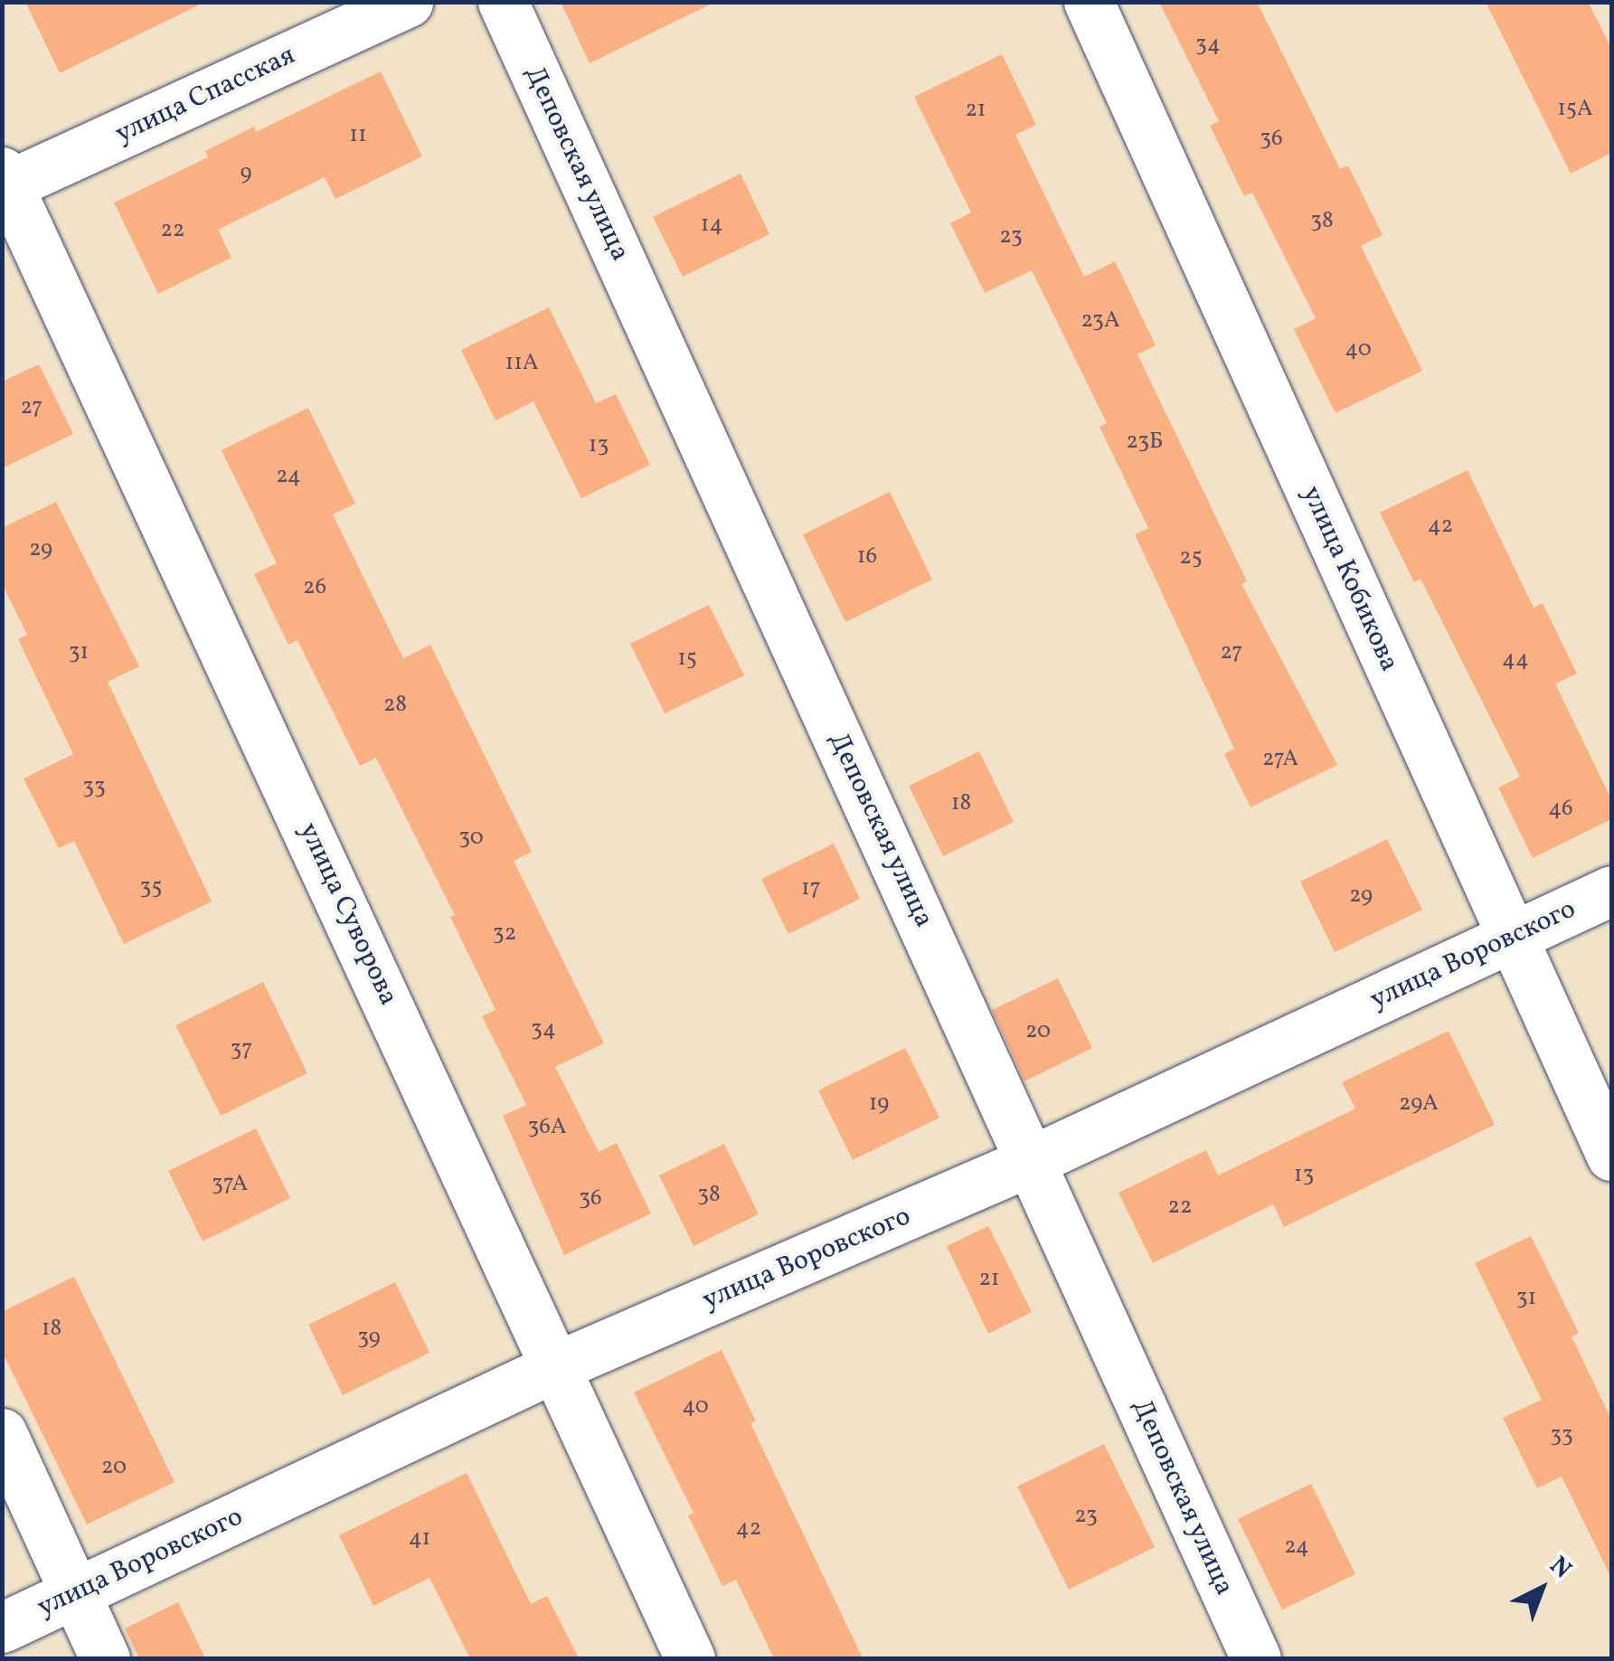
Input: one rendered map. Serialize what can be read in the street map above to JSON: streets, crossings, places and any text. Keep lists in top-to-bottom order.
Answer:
{
  "streets": {
    "street": [
      "улица Спасская",
      "Деповская улица",
      "улица Кобикова",
      "улица Суворова",
      "улица Воровского"
    ]
  },
  "crossings": [
    ["улица Спасская", "улица Суворова"],
    ["Деповская улица", "улица Воровского"],
    ["улица Кобикова", "улица Воровского"],
    ["улица Суворова", "улица Воровского"]
  ],
  "house_numbers": [
    "34",
    "15А",
    "21",
    "11",
    "36",
    "9",
    "38",
    "14",
    "22",
    "23",
    "23А",
    "40",
    "11А",
    "27",
    "23Б",
    "13",
    "24",
    "42",
    "29",
    "16",
    "25",
    "26",
    "31",
    "27",
    "15",
    "44",
    "28",
    "27А",
    "33",
    "18",
    "46",
    "30",
    "35",
    "17",
    "29",
    "32",
    "34",
    "20",
    "37",
    "19",
    "29А",
    "36А",
    "13",
    "37А",
    "38",
    "36",
    "22",
    "21",
    "31",
    "18",
    "39",
    "40",
    "33",
    "20",
    "23",
    "42",
    "41",
    "24"
  ],
  "north": "top right"
}
